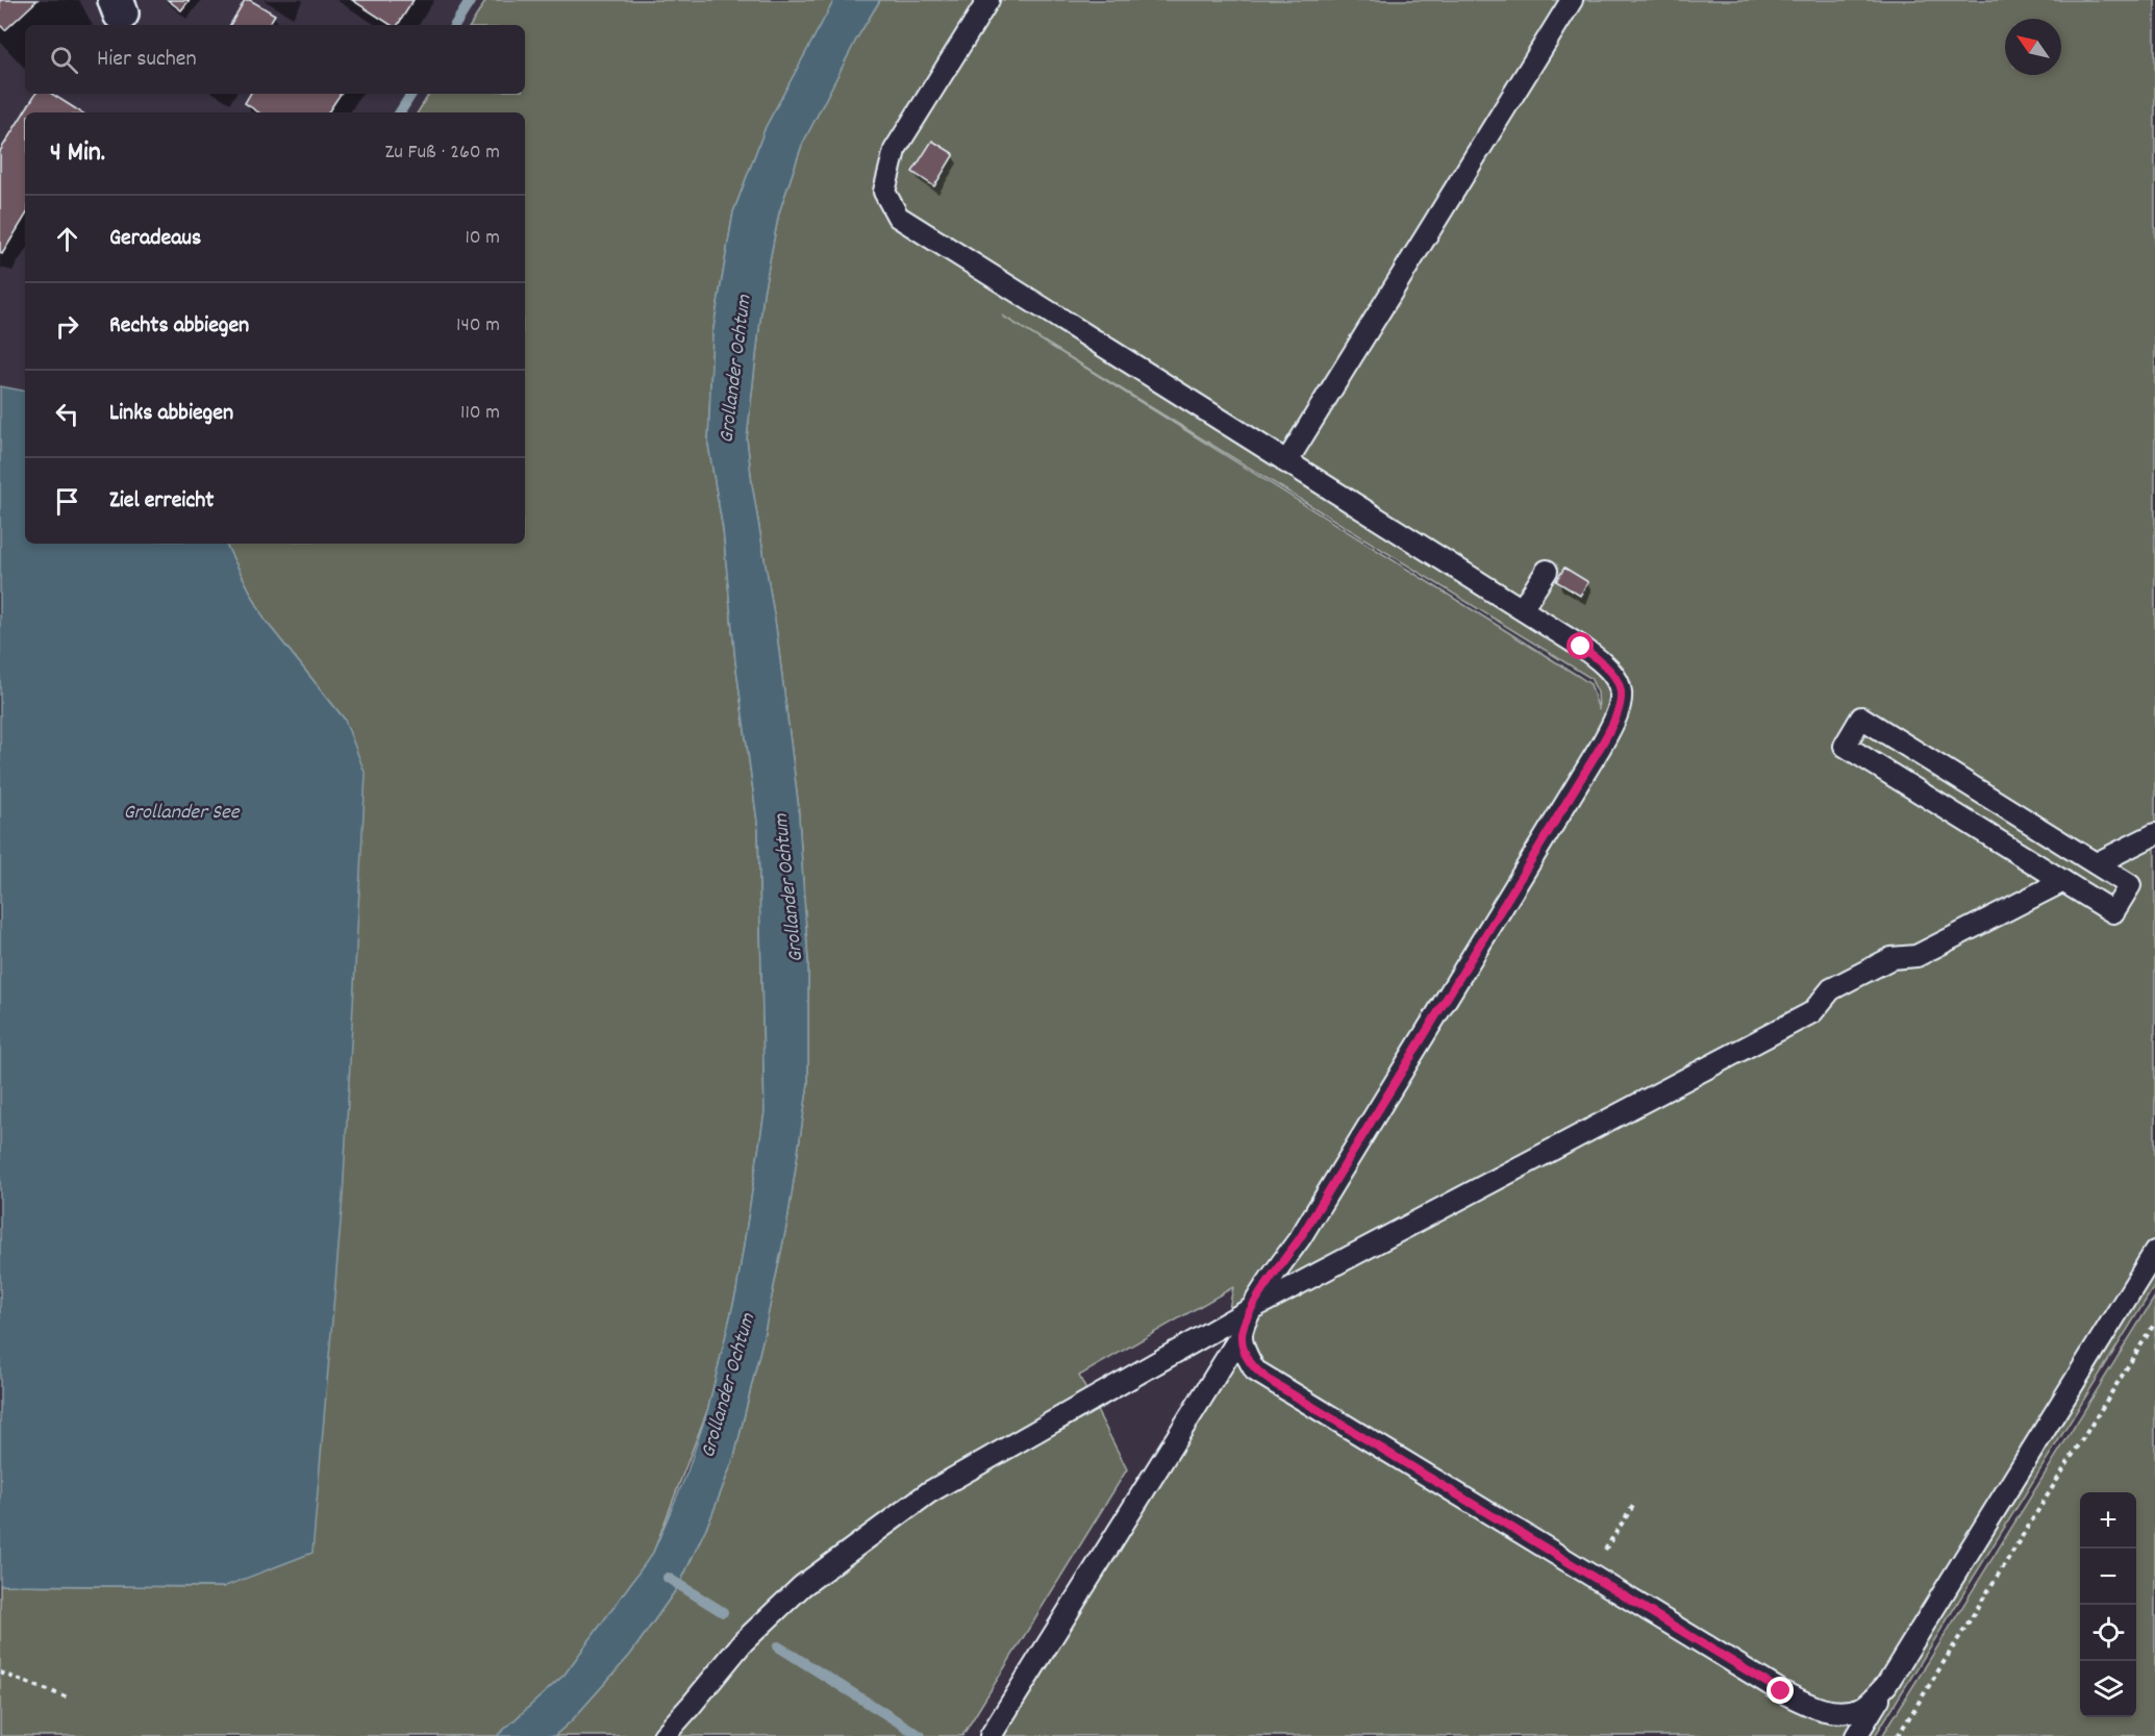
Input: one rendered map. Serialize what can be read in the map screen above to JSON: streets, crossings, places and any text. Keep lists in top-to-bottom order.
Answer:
{
  "water": ["Grollander Ochtum", "Grollander See"],
  "north": "top left",
  "page": {
    "search": "Hier suchen",
    "heading": ["4 Min.", "Zu Fuß · 260 m"],
    "list": [
      ["Geradeaus", "10 m"],
      ["Rechts abbiegen", "140 m"],
      ["Links abbiegen", "110 m"],
      "Ziel erreicht"
    ],
    "map_buttons": ["+", "−"]
  }
}
